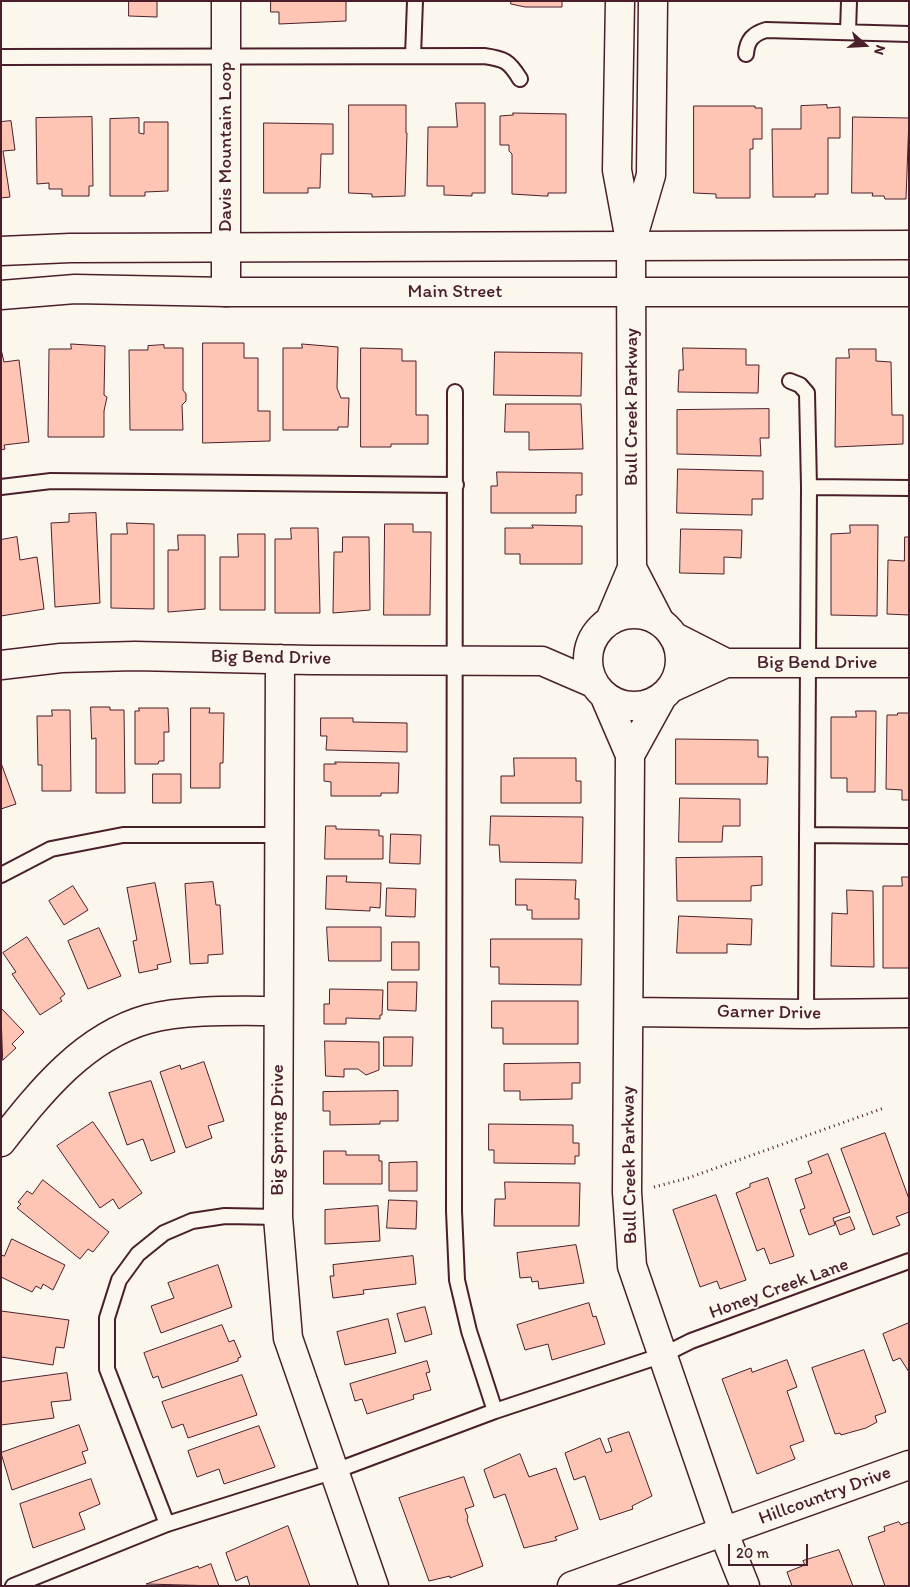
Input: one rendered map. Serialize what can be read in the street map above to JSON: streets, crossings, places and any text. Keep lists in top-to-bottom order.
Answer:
{
  "streets": {
    "street": [
      "Davis Mountain Loop",
      "Main Street",
      "Bull Creek Parkway",
      "Big Bend Drive",
      "Garner Drive",
      "Big Spring Drive",
      "Hillcountry Drive"
    ],
    "lane": ["Honey Creek Lane"]
  },
  "crossings": [
    ["Davis Mountain Loop", "Main Street"],
    ["Main Street", "Bull Creek Parkway"],
    ["Bull Creek Parkway", "Big Bend Drive"],
    ["Bull Creek Parkway", "Garner Drive"],
    ["Bull Creek Parkway", "Honey Creek Lane"],
    ["Bull Creek Parkway", "Hillcountry Drive"],
    ["Big Bend Drive", "Big Spring Drive"],
    ["Big Spring Drive", "Honey Creek Lane"]
  ],
  "scale_bar": "20 m",
  "north": "right"
}
